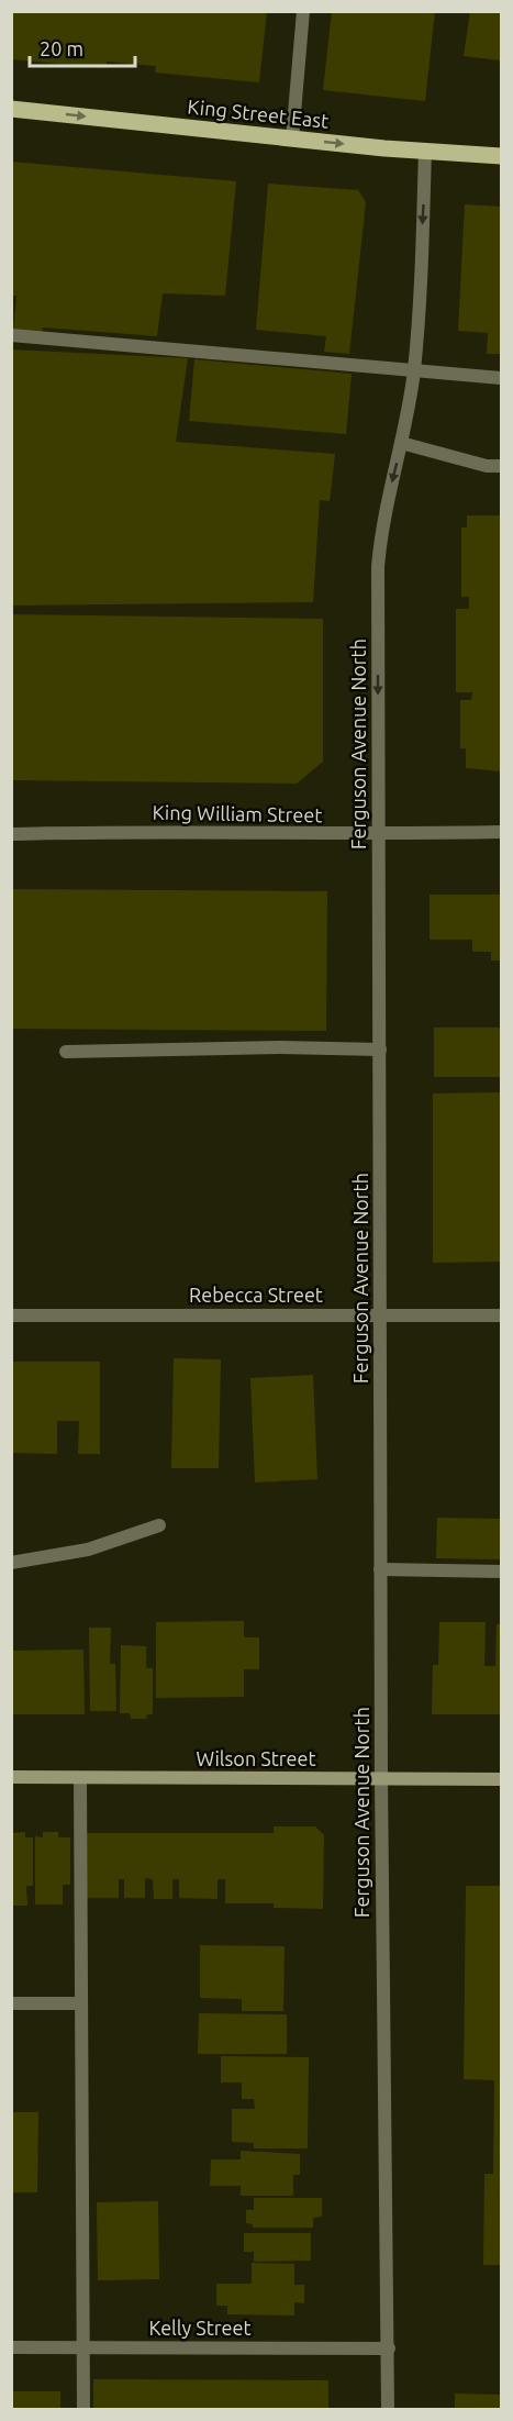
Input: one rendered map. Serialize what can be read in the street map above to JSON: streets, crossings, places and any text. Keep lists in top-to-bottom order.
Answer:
{
  "streets": {
    "main road": ["King Street East", "Wilson Street"],
    "street": [
      "Ferguson Avenue North",
      "King William Street",
      "Rebecca Street",
      "Kelly Street"
    ]
  },
  "crossings": [
    ["King Street East", "Ferguson Avenue North"],
    ["Ferguson Avenue North", "King William Street"],
    ["Ferguson Avenue North", "Rebecca Street"],
    ["Ferguson Avenue North", "Wilson Street"],
    ["Ferguson Avenue North", "Kelly Street"]
  ],
  "one_way": ["King Street East"],
  "scale_bar": "20 m"
}
